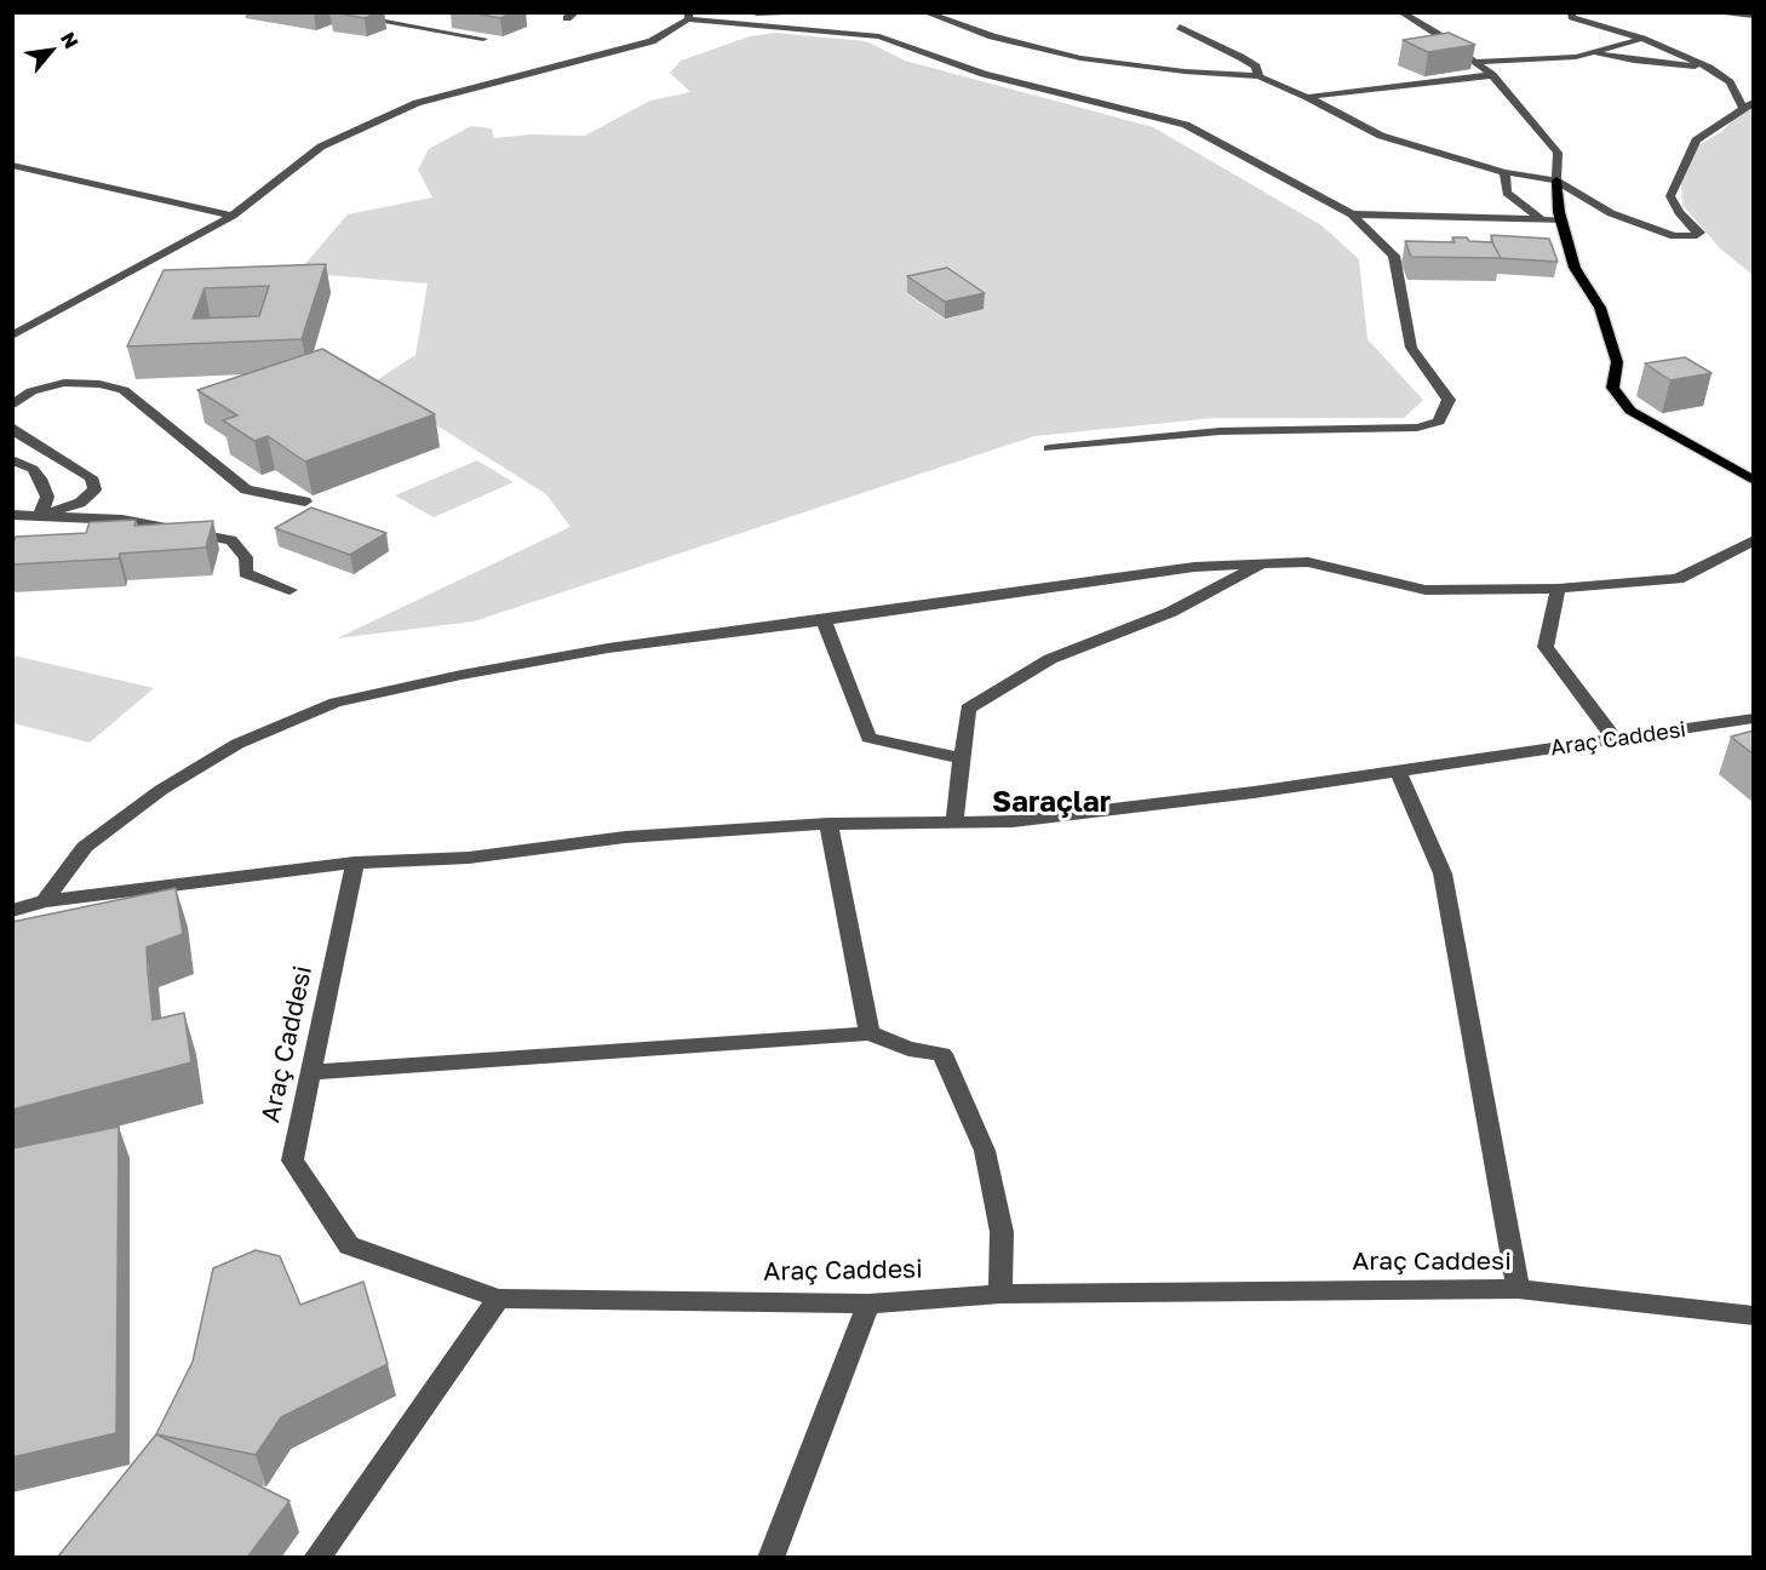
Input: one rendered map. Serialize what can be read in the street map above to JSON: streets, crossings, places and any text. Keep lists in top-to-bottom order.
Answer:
{
  "streets": {
    "street": ["Araç Caddesi"]
  },
  "districts": ["Saraçlar"],
  "north": "top right"
}
